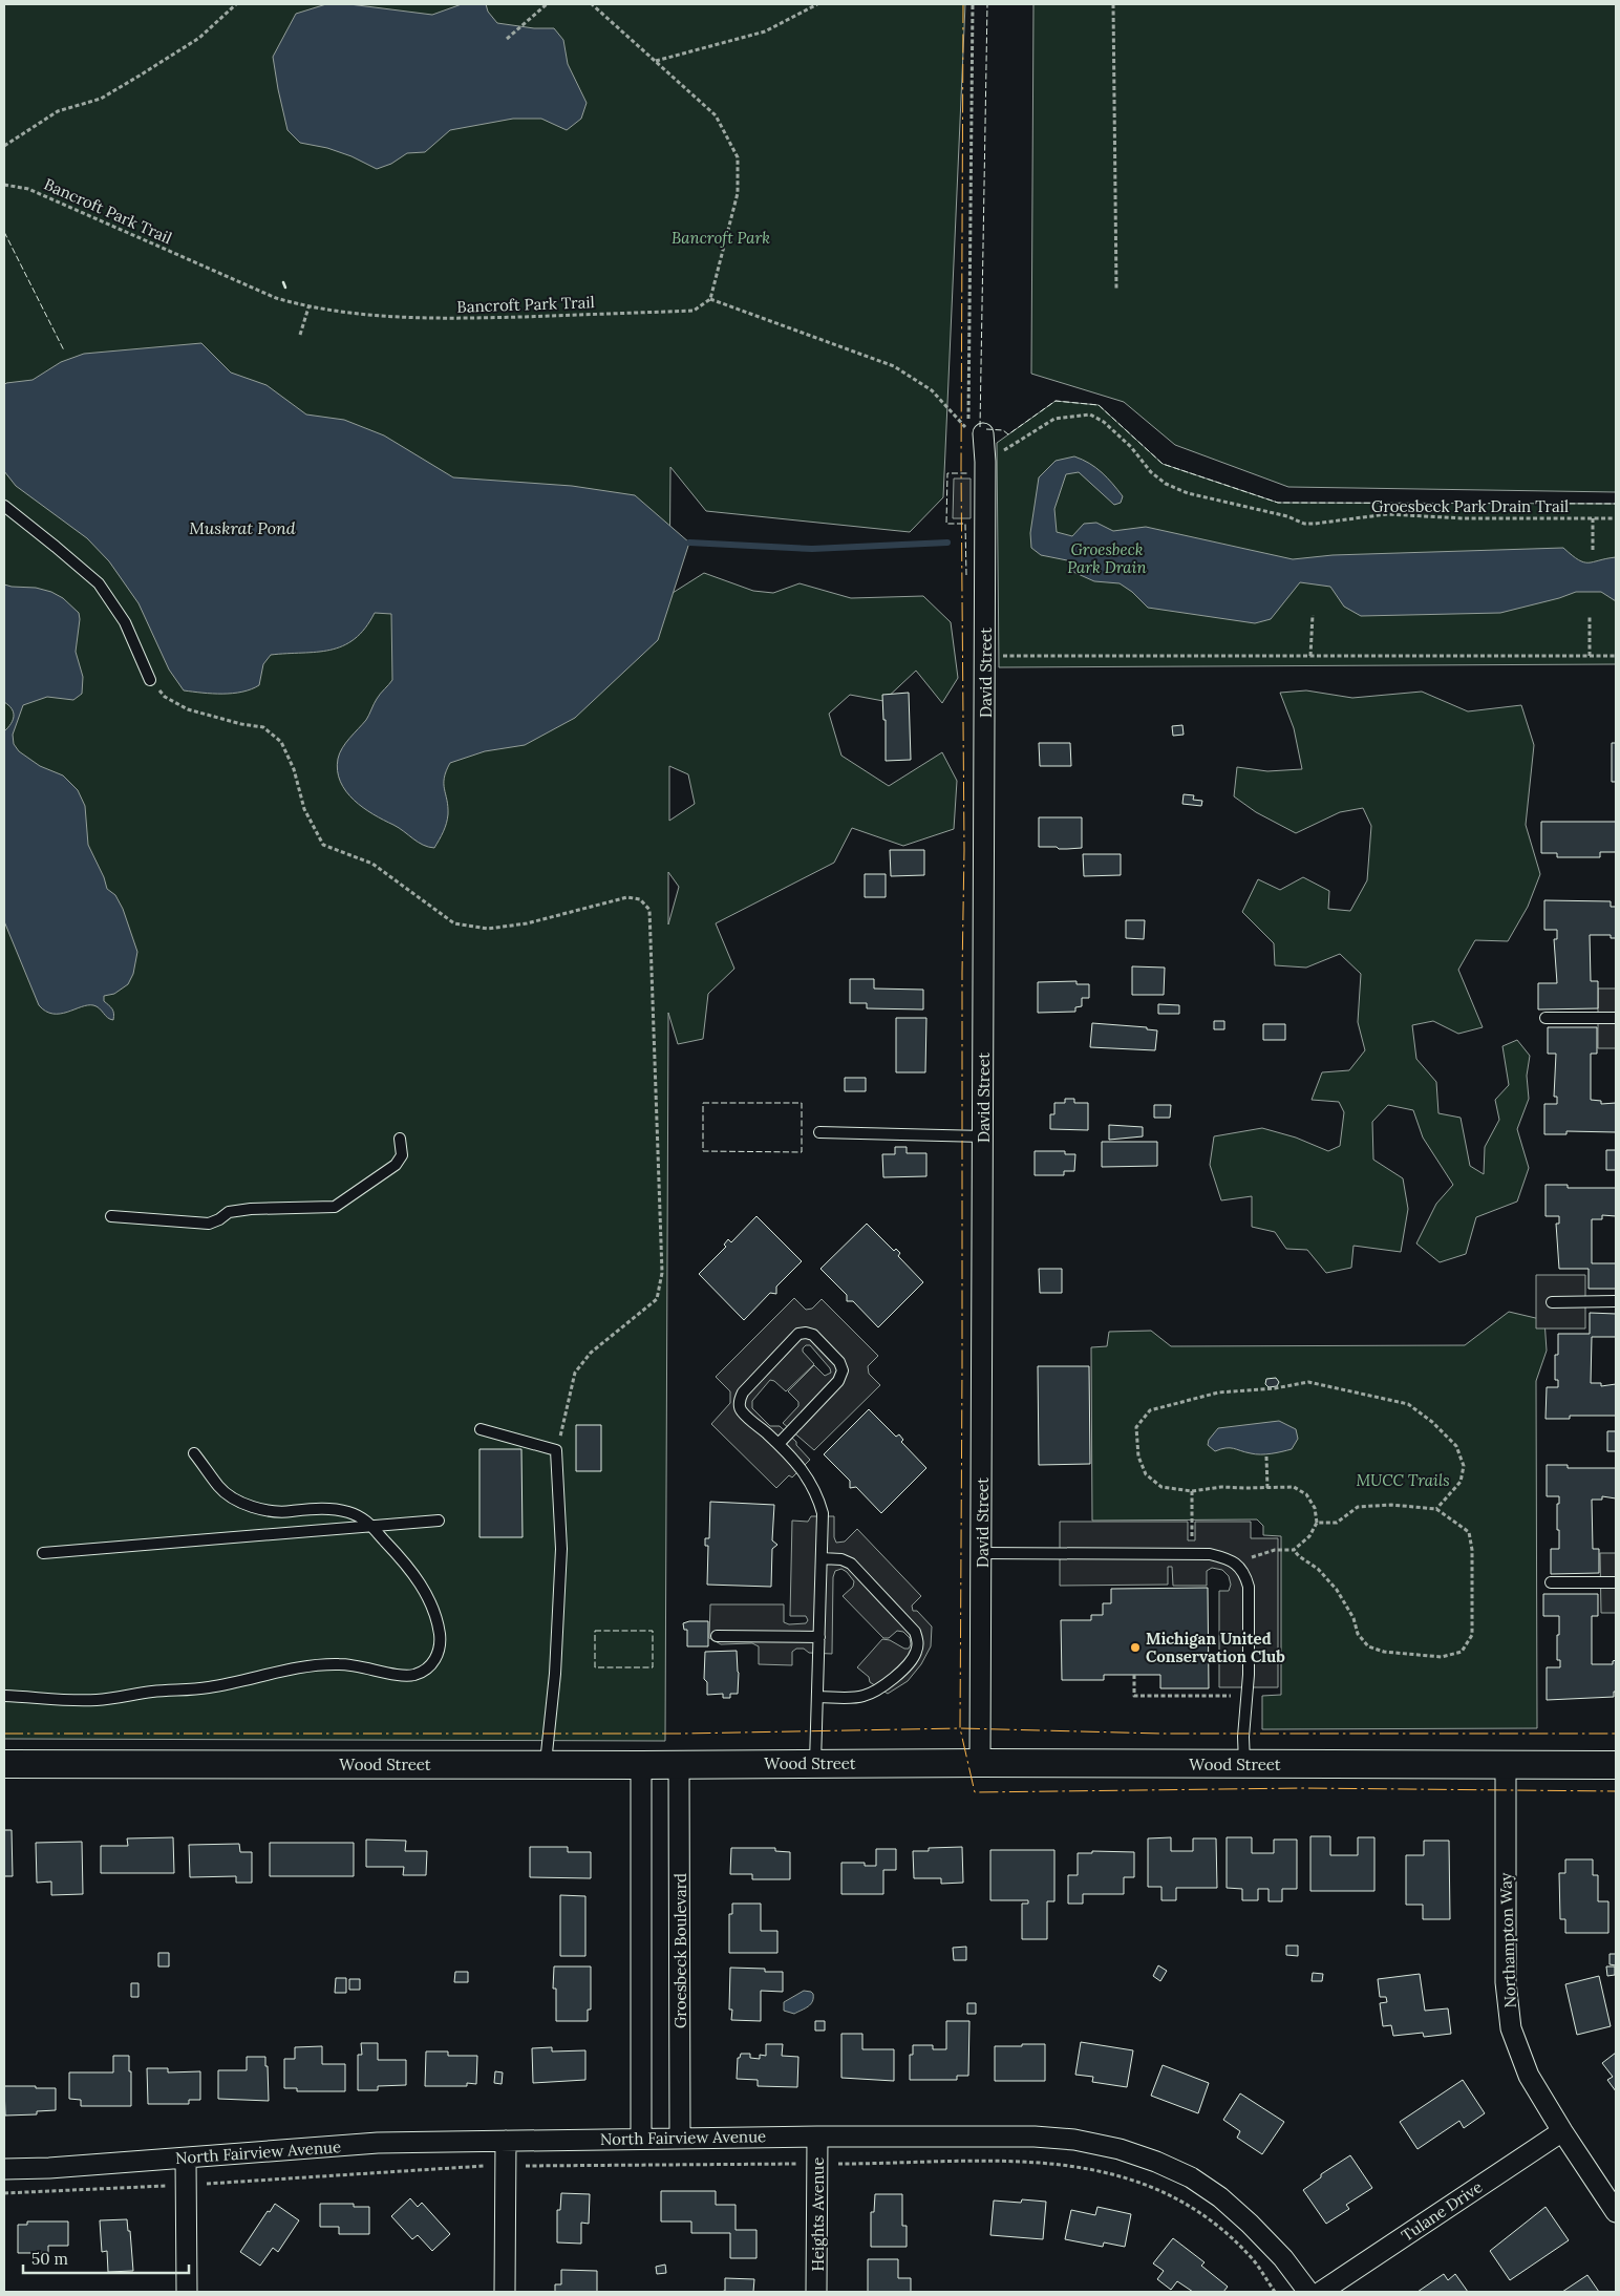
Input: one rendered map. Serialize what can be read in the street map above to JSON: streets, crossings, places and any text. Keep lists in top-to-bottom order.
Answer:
{
  "streets": {
    "street": [
      "David Street",
      "Wood Street",
      "Northampton Way",
      "Groesbeck Boulevard",
      "North Fairview Avenue",
      "Tulane Drive",
      "Heights Avenue"
    ],
    "path": ["Bancroft Park Trail", "Groesbeck Park Drain Trail"]
  },
  "crossings": [
    ["Groesbeck Park Drain Trail", "David Street"],
    ["David Street", "Wood Street"],
    ["Wood Street", "Northampton Way"],
    ["Wood Street", "Groesbeck Boulevard"],
    ["Northampton Way", "Tulane Drive"],
    ["Groesbeck Boulevard", "North Fairview Avenue"],
    ["North Fairview Avenue", "Heights Avenue"]
  ],
  "water": ["Muskrat Pond"],
  "parks": ["Bancroft Park", "Groesbeck Park Drain", "MUCC Trails"],
  "places": ["Michigan United Conservation Club"],
  "scale_bar": "50 m"
}
